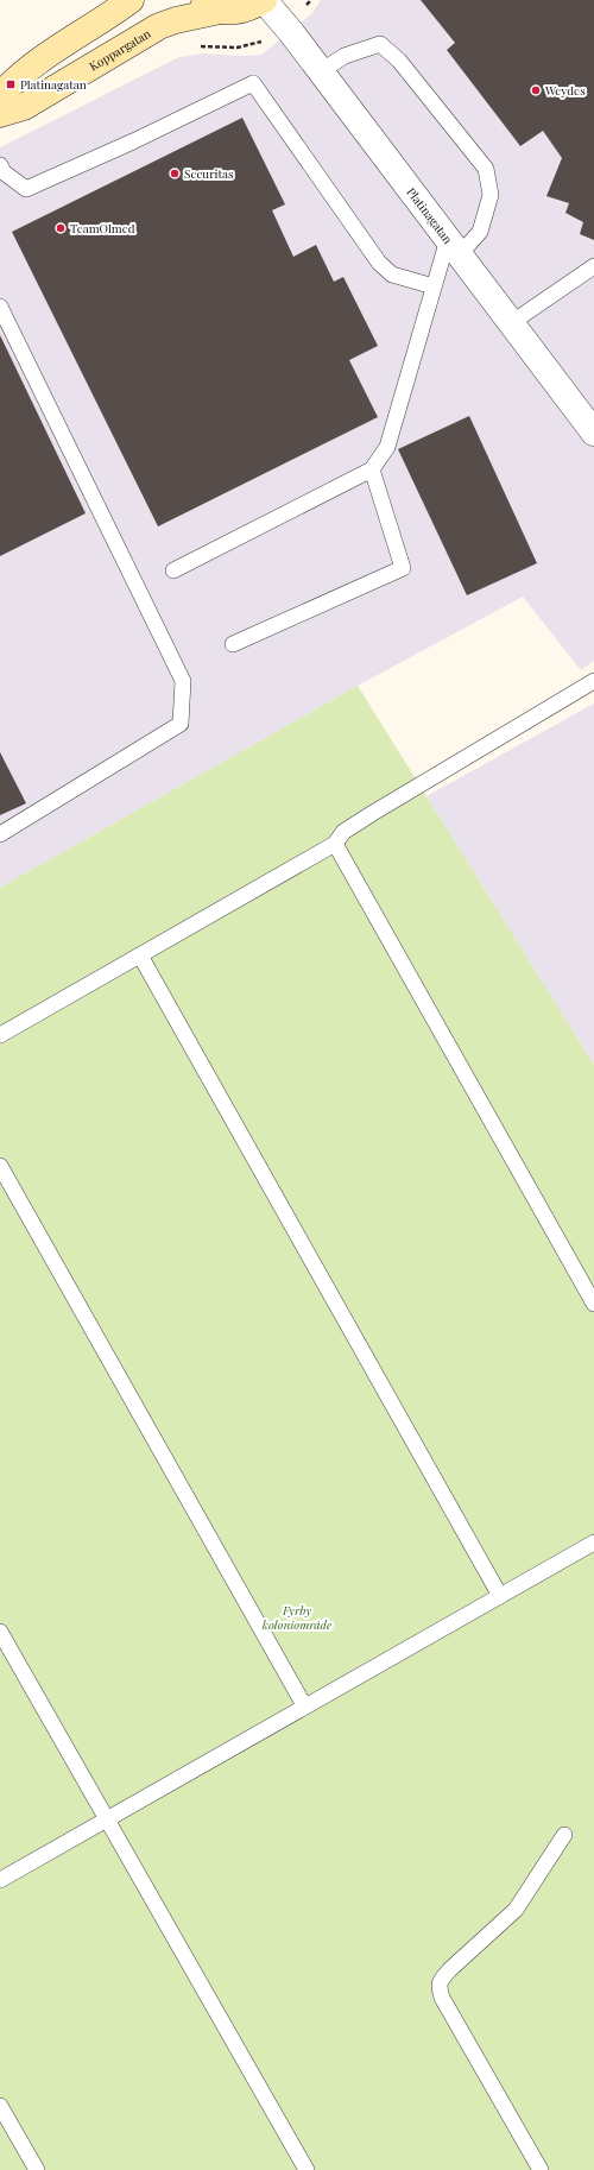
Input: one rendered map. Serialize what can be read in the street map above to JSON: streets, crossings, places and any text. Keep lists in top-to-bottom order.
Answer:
{
  "streets": {
    "street": ["Koppargatan", "Platinagatan"]
  },
  "crossings": [
    ["Koppargatan", "Platinagatan"]
  ],
  "parks": ["Fyrby koloniområde"],
  "places": {
    "transit": ["Platinagatan"],
    "other": ["Weydes", "Securitas", "TeamOlmed"]
  }
}
